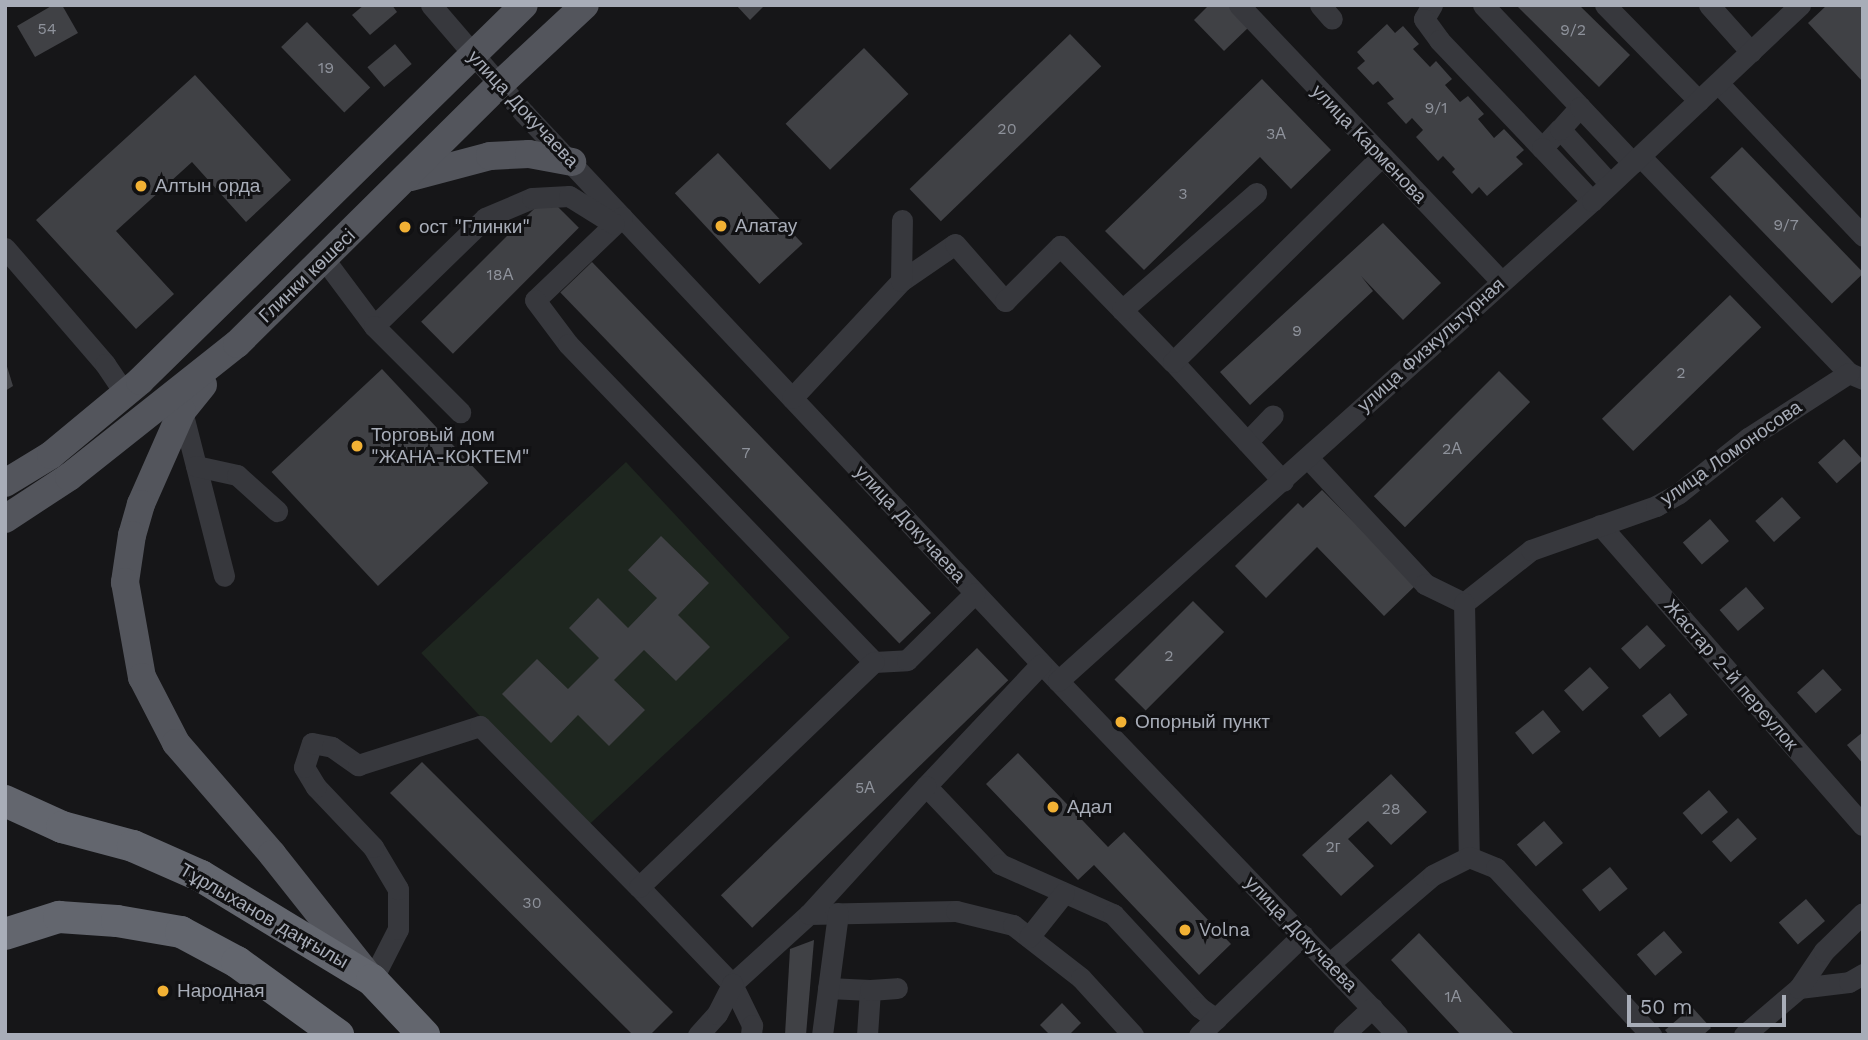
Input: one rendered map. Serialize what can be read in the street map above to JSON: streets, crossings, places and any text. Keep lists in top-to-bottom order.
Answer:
{
  "streets": {
    "highway": ["Тұрлыханов даңғылы"],
    "main road": ["Глинки көшесі"],
    "street": [
      "улица Докучаева",
      "улица Карменова",
      "улица Физкультурная",
      "улица Ломоносова",
      "Жастар 2-й переулок"
    ]
  },
  "crossings": [
    ["улица Докучаева", "Глинки көшесі"],
    ["улица Докучаева", "улица Физкультурная"],
    ["улица Карменова", "улица Физкультурная"],
    ["улица Ломоносова", "Жастар 2-й переулок"]
  ],
  "places": [
    "Алтын орда",
    "Алатау",
    "ост \"Глинки\"",
    "Торговый дом \"ЖАНА-КОКТЕМ\"",
    "Опорный пункт",
    "Адал",
    "Volna",
    "Народная"
  ],
  "house_numbers": [
    "54",
    "9/2",
    "19",
    "9/1",
    "20",
    "3А",
    "3",
    "9/7",
    "18А",
    "9",
    "2",
    "2А",
    "7",
    "2",
    "5А",
    "28",
    "2г",
    "30",
    "1А"
  ],
  "scale_bar": "50 m"
}
